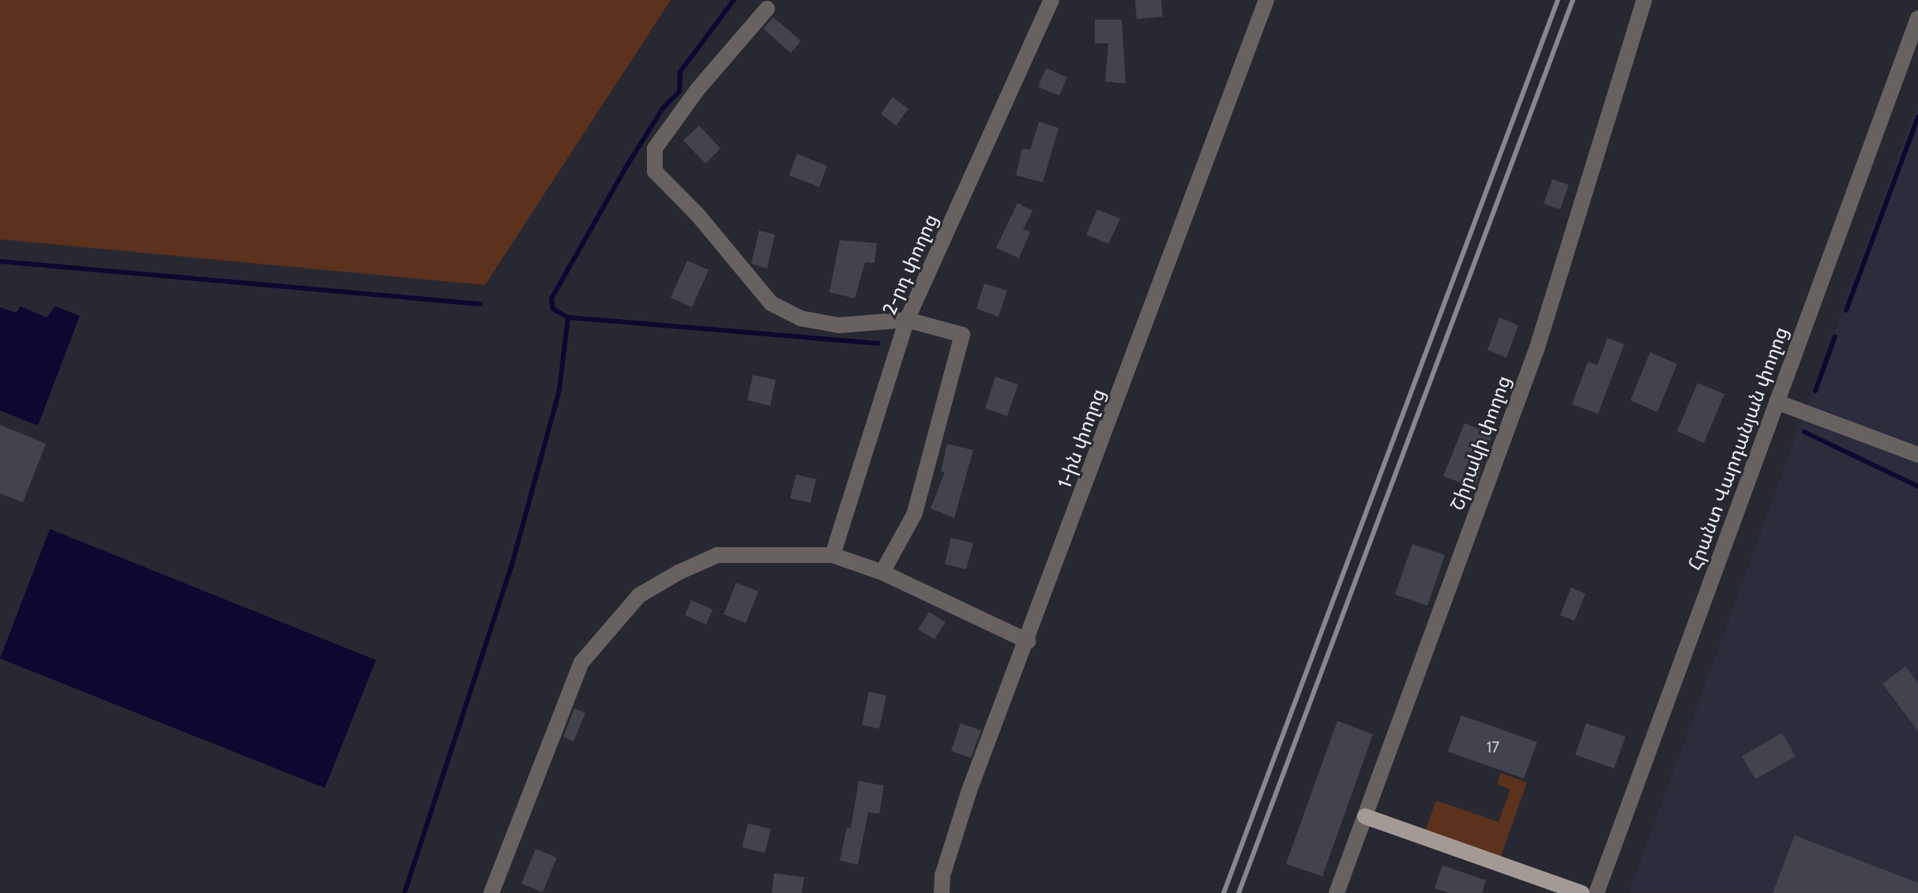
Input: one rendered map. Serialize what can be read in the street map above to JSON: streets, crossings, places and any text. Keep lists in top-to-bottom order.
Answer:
{
  "streets": {
    "street": [
      "2-րդ փողոց",
      "1-ին փողոց",
      "Շիրակի փողոց",
      "Հրանտ Վարդանյան փողոց"
    ]
  },
  "house_numbers": ["17"]
}
